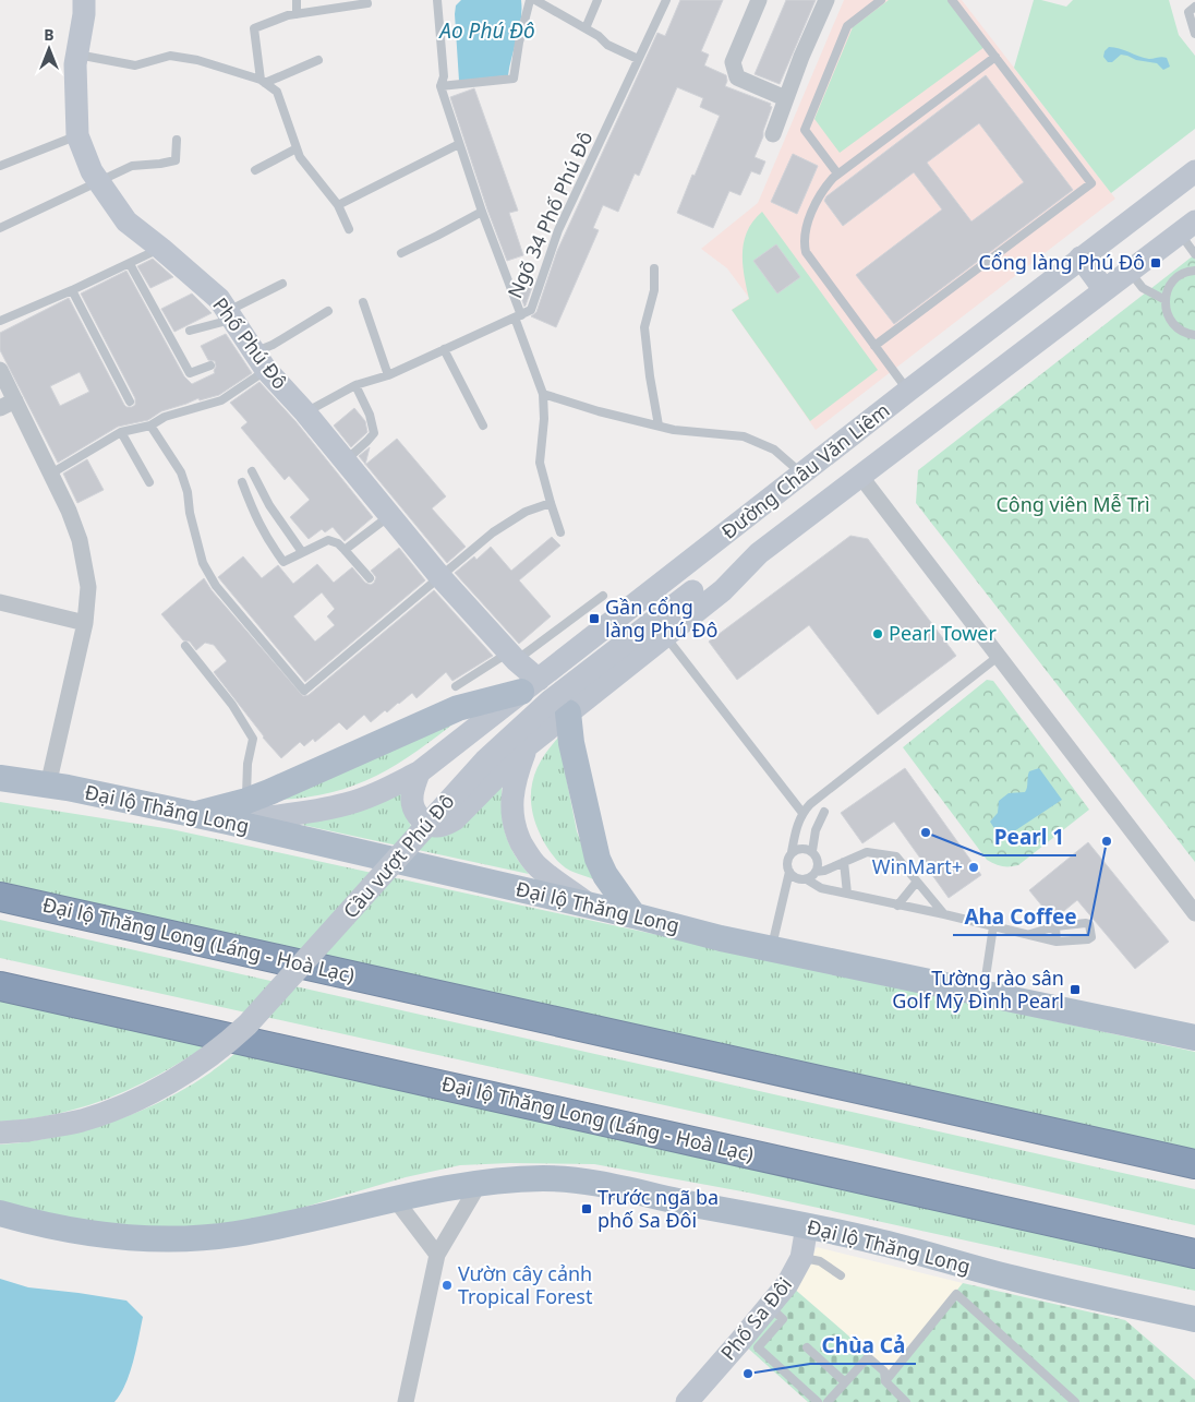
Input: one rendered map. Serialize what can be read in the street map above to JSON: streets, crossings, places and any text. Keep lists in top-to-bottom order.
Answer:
{
  "streets": {
    "highway": ["Đại lộ Thăng Long (Láng - Hoà Lạc)"],
    "main road": [
      "Phố Phú Đô",
      "Đường Châu Văn Liêm",
      "Đại lộ Thăng Long",
      "Cầu vượt Phú Đô",
      "Phố Sa Đôi"
    ],
    "lane": ["Ngõ 34 Phố Phú Đô"]
  },
  "crossings": [
    ["Ngõ 34 Phố Phú Đô", "Phố Phú Đô"],
    ["Phố Phú Đô", "Đường Châu Văn Liêm"],
    ["Đường Châu Văn Liêm", "Đại lộ Thăng Long"],
    ["Đường Châu Văn Liêm", "Cầu vượt Phú Đô"],
    ["Đại lộ Thăng Long", "Phố Sa Đôi"]
  ],
  "water": ["Ao Phú Đô"],
  "parks": ["Công viên Mễ Trì"],
  "places": {
    "transit": [
      "Cổng làng Phú Đô",
      "Gần cổng làng Phú Đô",
      "Tường rào sân Golf Mỹ Đình Pearl",
      "Trước ngã ba phố Sa Đôi"
    ],
    "other": [
      "Pearl Tower",
      "Pearl 1",
      "Aha Coffee",
      "WinMart+",
      "Vườn cây cảnh Tropical Forest",
      "Chùa Cả"
    ]
  },
  "north": "top"
}
